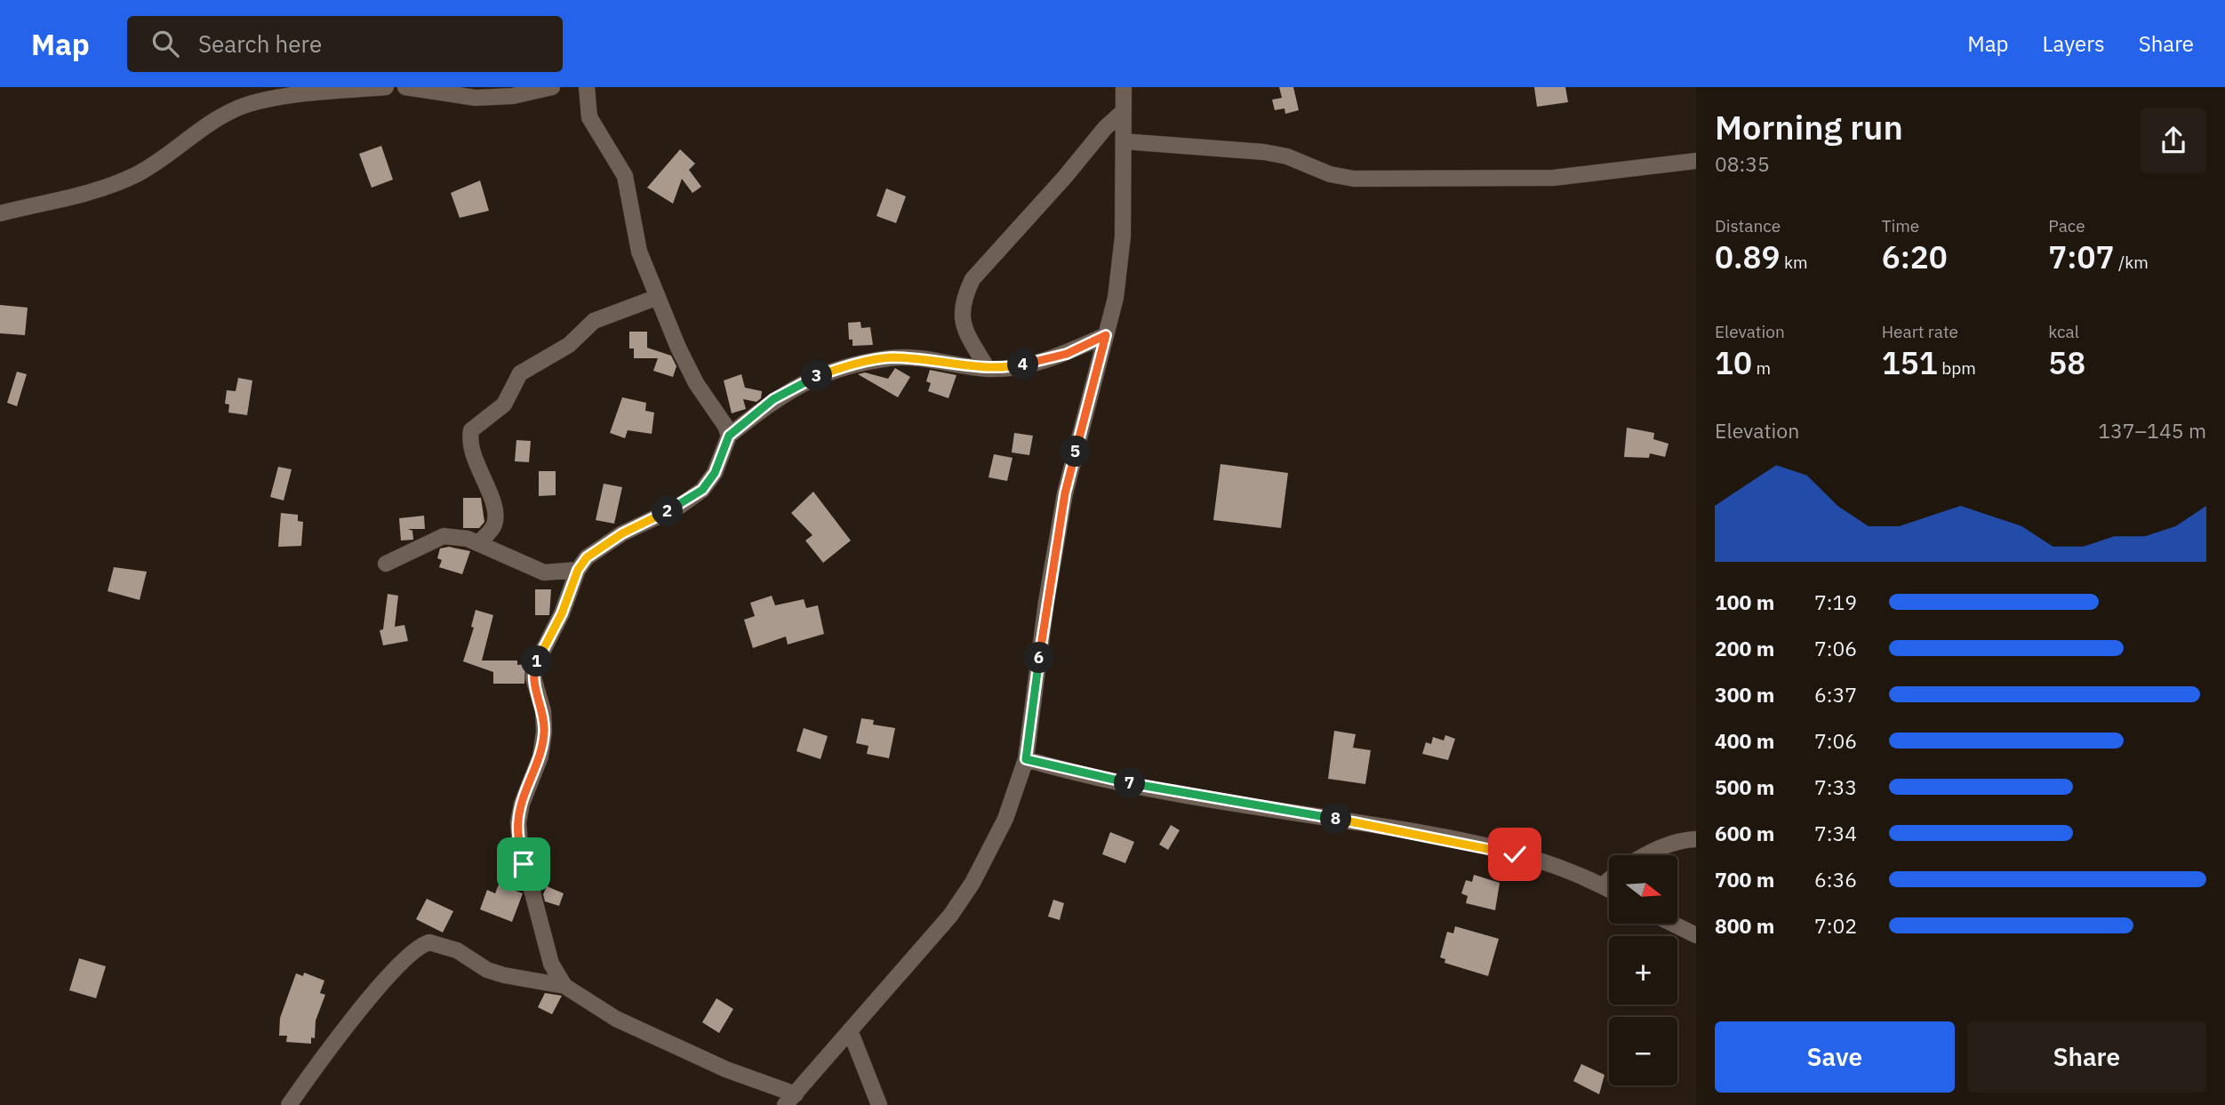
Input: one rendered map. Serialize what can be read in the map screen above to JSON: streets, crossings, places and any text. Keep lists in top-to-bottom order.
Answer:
{
  "north": "right",
  "page": {
    "header": "Map",
    "search": "Search here",
    "nav": ["Map", "Layers", "Share"],
    "heading": ["Morning run", "08:35"],
    "stats": [
      ["Distance", "0.89 km"],
      ["Time", "6:20"],
      ["Pace", "7:07 /km"],
      ["Elevation", "10 m"],
      ["Heart rate", "151 bpm"],
      ["kcal", "58"]
    ],
    "pins": [
      "4",
      "3",
      "5",
      "2",
      "6",
      "1",
      "7",
      "8"
    ],
    "chart": ["Elevation", "137–145 m"],
    "list": [
      {
        "name": "100 m",
        "note": "7:19"
      },
      {
        "name": "200 m",
        "note": "7:06"
      },
      {
        "name": "300 m",
        "note": "6:37"
      },
      {
        "name": "400 m",
        "note": "7:06"
      },
      {
        "name": "500 m",
        "note": "7:33"
      },
      {
        "name": "600 m",
        "note": "7:34"
      },
      {
        "name": "700 m",
        "note": "6:36"
      },
      {
        "name": "800 m",
        "note": "7:02"
      }
    ],
    "map_buttons": ["+", "−"],
    "buttons": ["Save", "Share"]
  }
}
